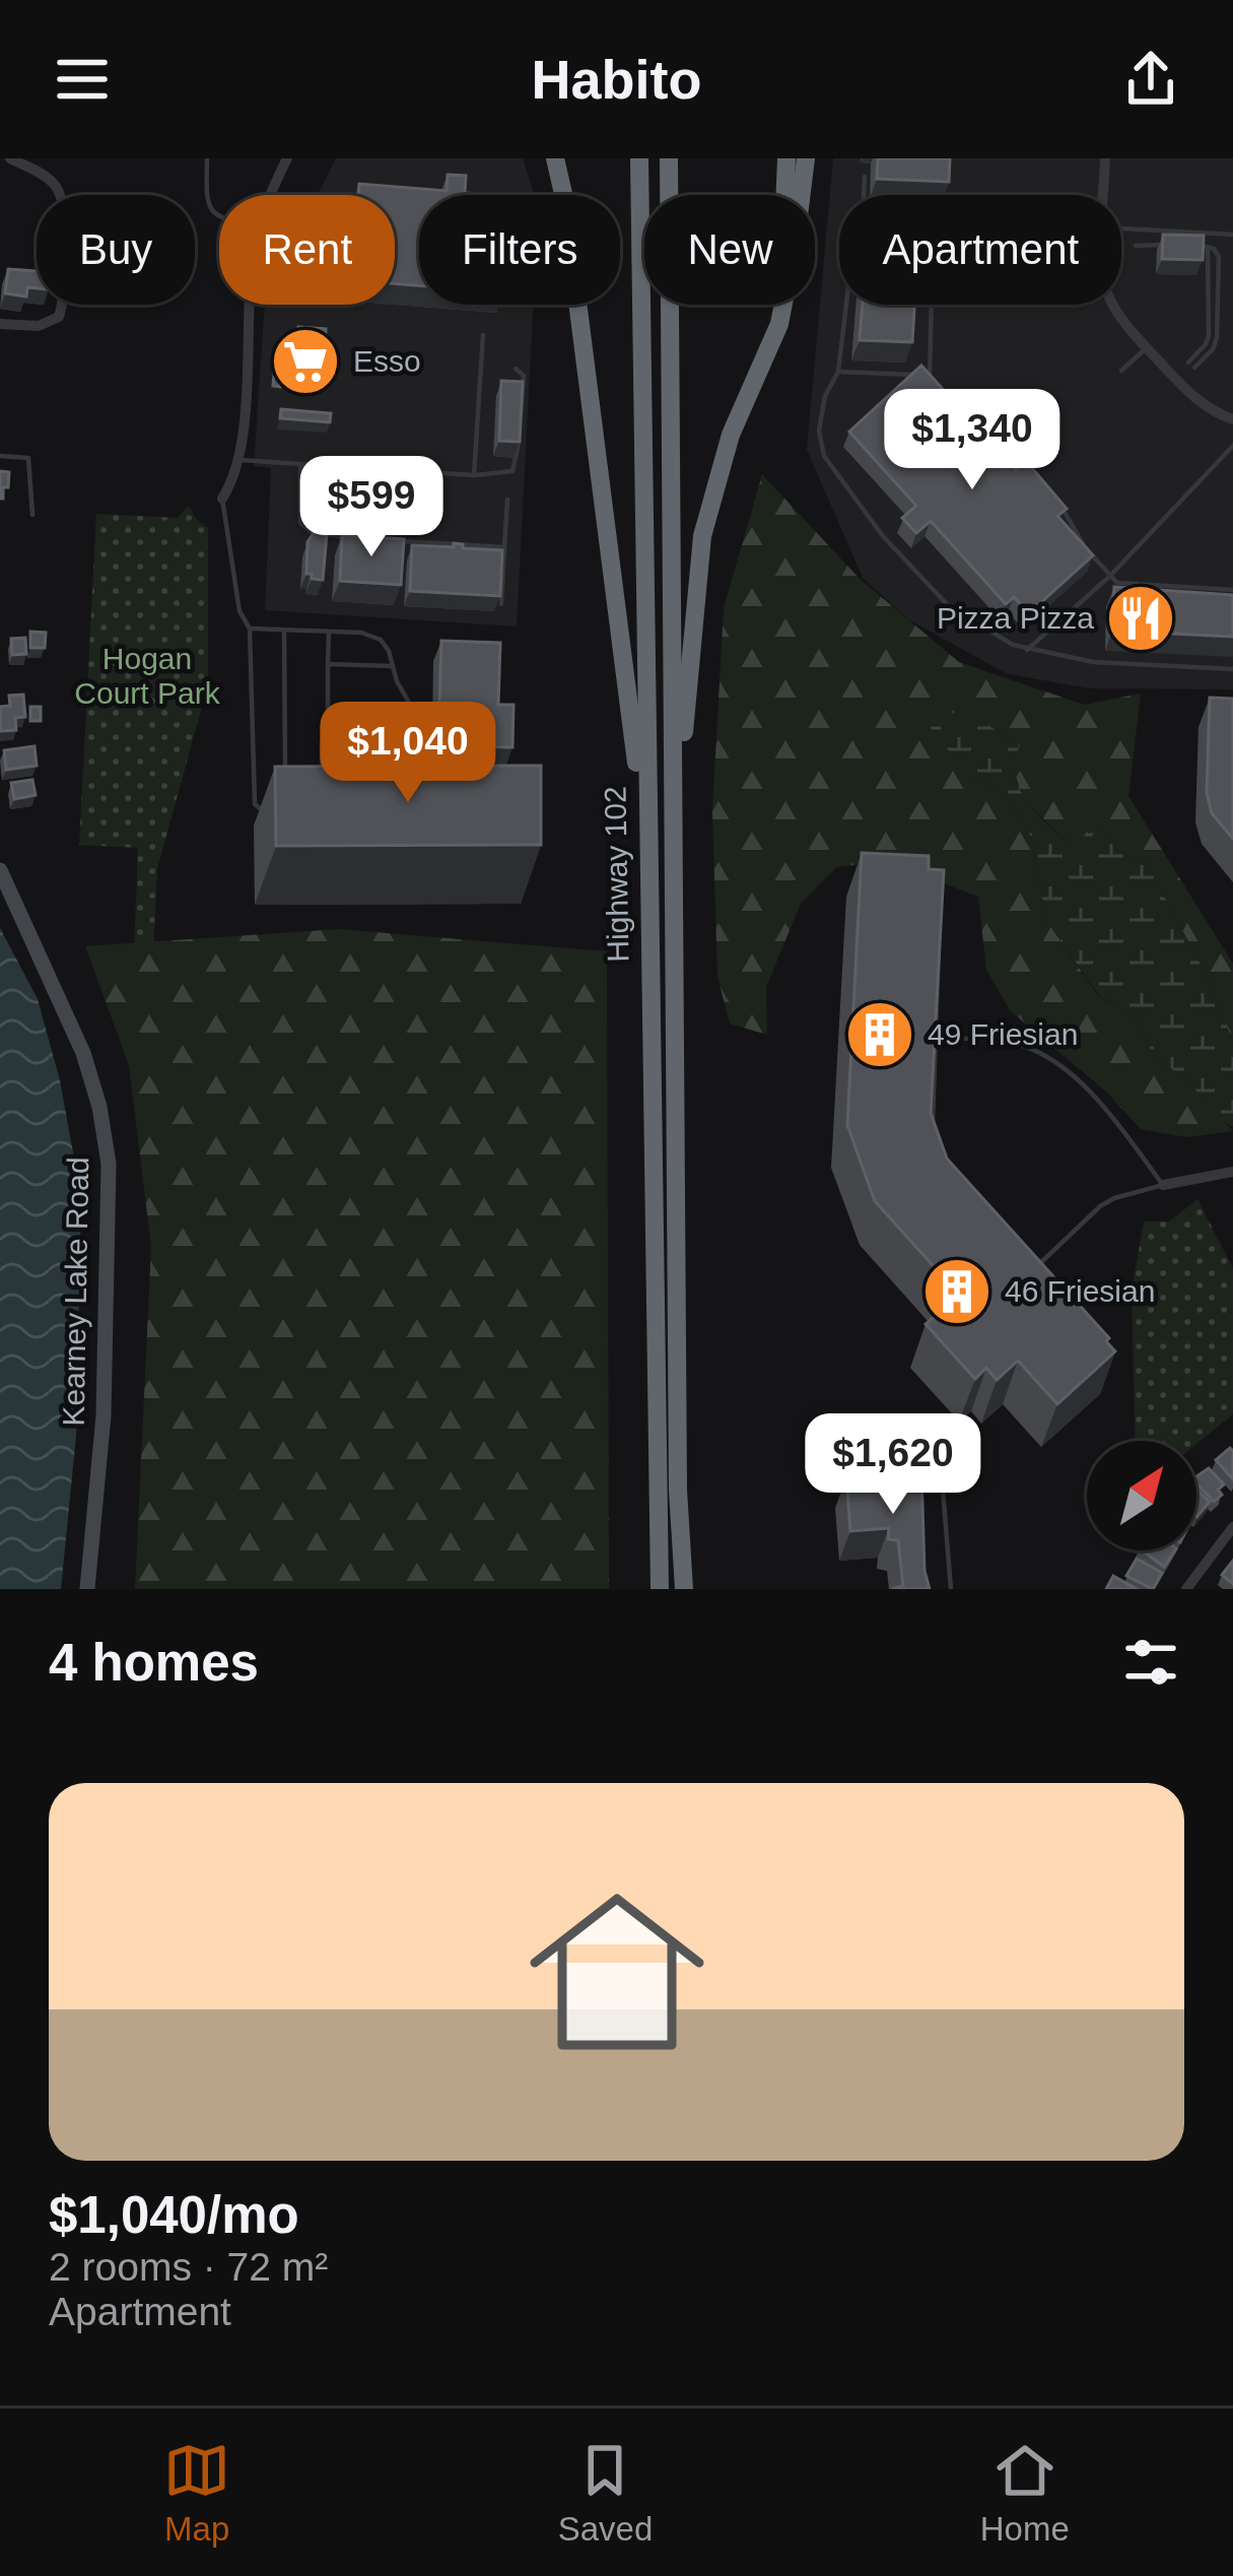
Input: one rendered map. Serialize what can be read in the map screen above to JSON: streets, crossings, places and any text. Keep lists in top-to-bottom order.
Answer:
{
  "streets": {
    "highway": ["Highway 102"],
    "main road": ["Kearney Lake Road"]
  },
  "parks": ["Hogan Court Park"],
  "places": {
    "supermarket": ["Esso"],
    "restaurant": ["Pizza Pizza"],
    "building": ["49 Friesian", "46 Friesian"]
  },
  "north": "top right",
  "page": {
    "header": "Habito",
    "chip": [
      "Buy",
      "Rent",
      "Filters",
      "New",
      "Apartment"
    ],
    "price": [
      "$1,340",
      "$599",
      "$1,040",
      "$1,620"
    ],
    "heading": "4 homes",
    "list": [
      {
        "name": "$1,040/mo",
        "note": "2 rooms · 72 m² · Apartment"
      }
    ],
    "tabs": ["Map", "Saved", "Home"]
  }
}
